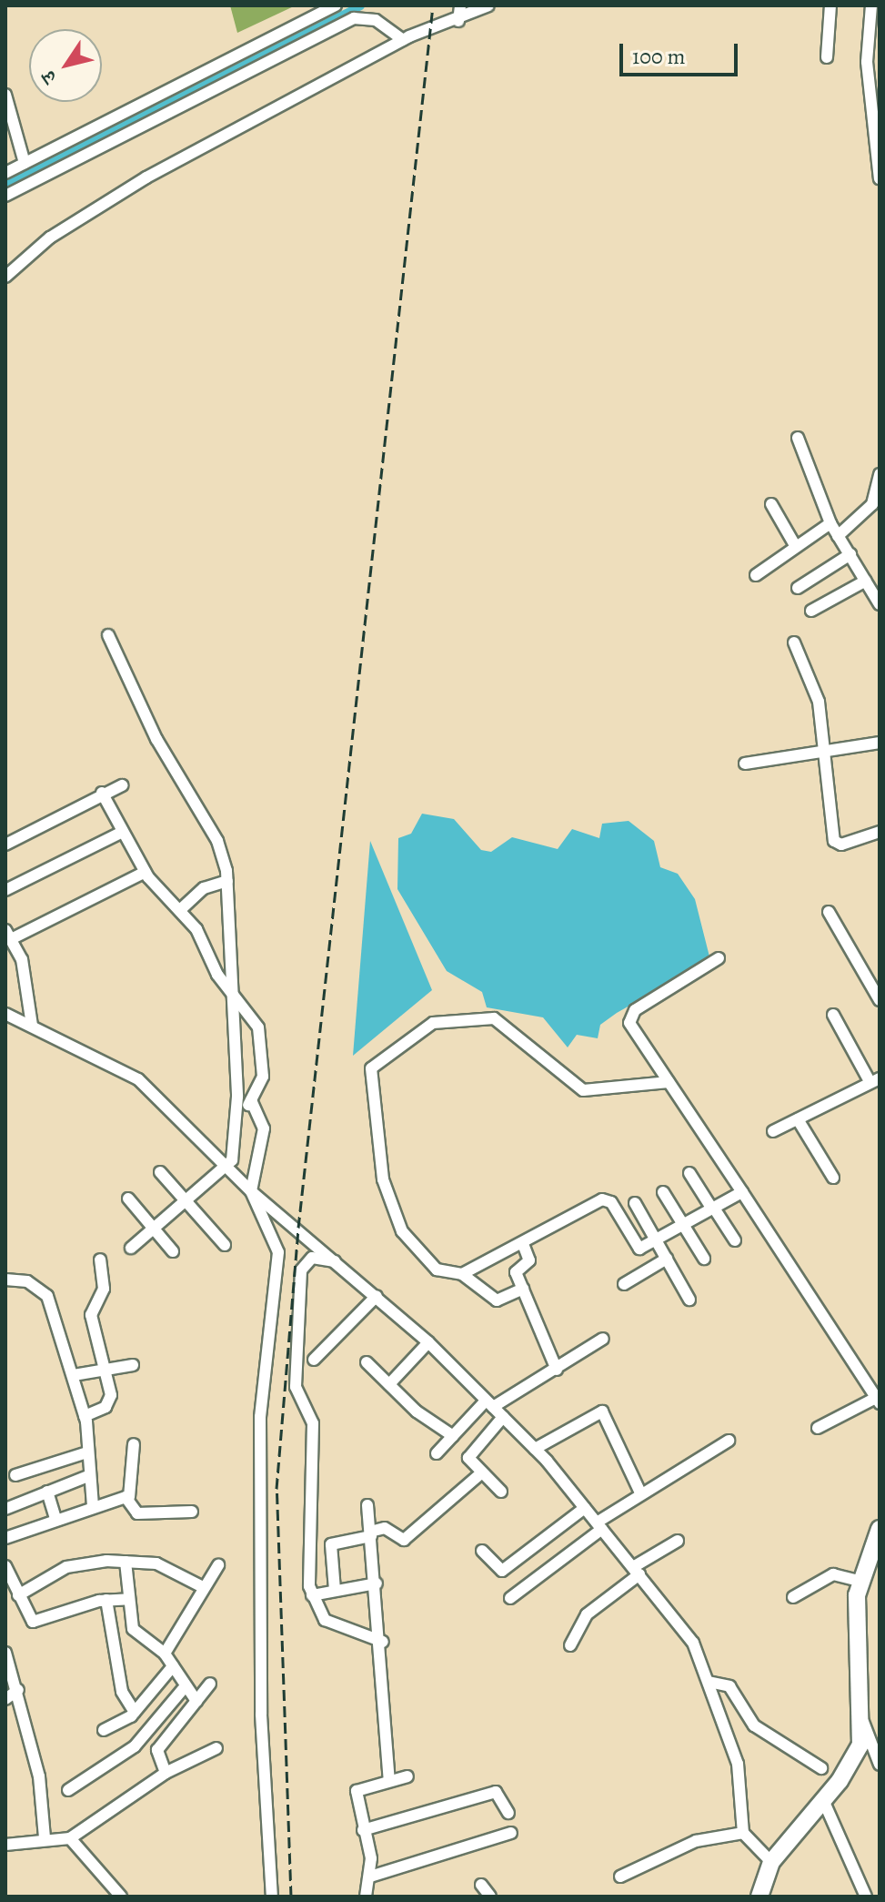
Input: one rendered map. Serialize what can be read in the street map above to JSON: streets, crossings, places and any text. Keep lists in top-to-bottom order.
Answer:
{
  "scale_bar": "100 m",
  "north": "bottom left"
}
